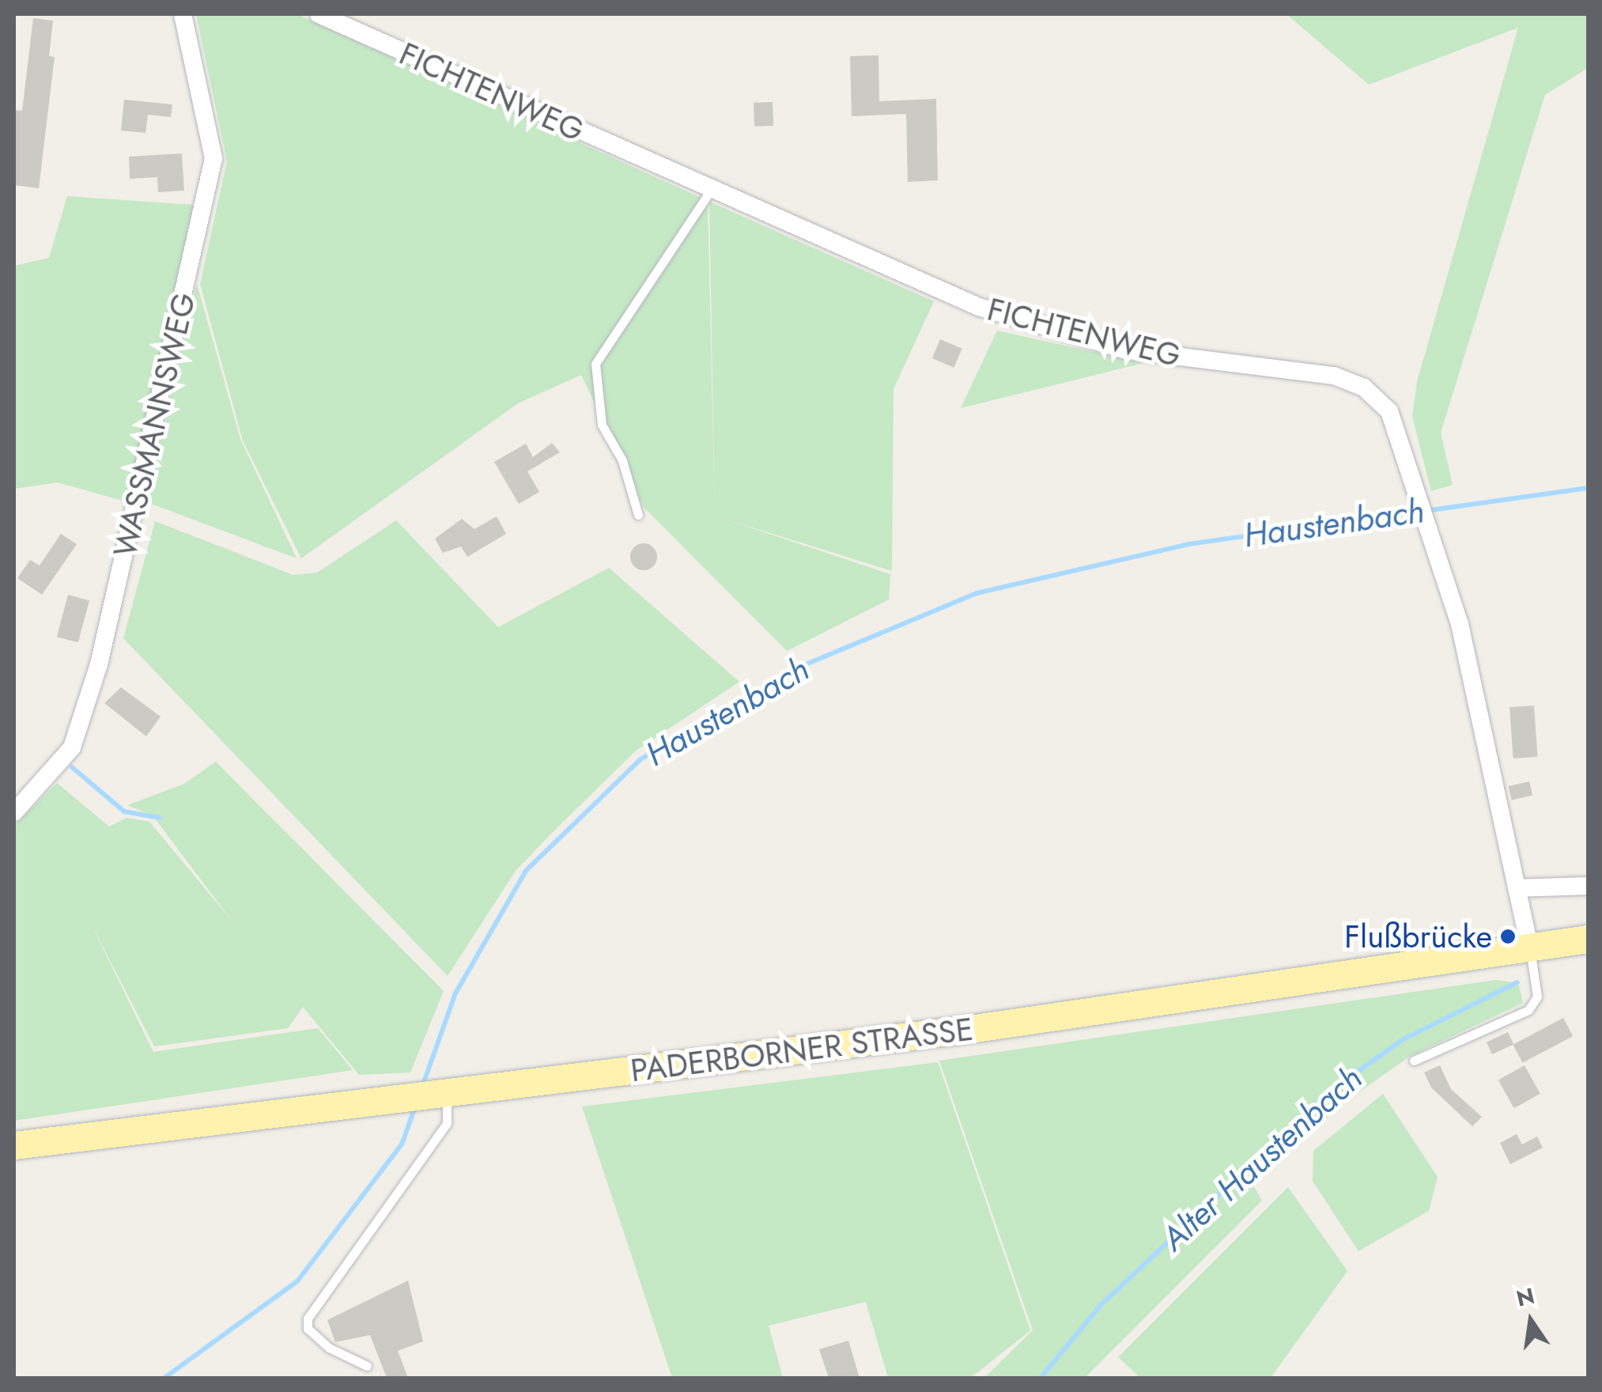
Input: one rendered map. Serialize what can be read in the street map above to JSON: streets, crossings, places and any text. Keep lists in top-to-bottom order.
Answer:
{
  "streets": {
    "main road": ["PADERBORNER STRASSE"],
    "street": ["FICHTENWEG", "WASSMANNSWEG"]
  },
  "crossings": [
    ["FICHTENWEG", "PADERBORNER STRASSE"]
  ],
  "water": ["Haustenbach", "Alter Haustenbach"],
  "places": ["Flußbrücke"],
  "north": "top"
}
